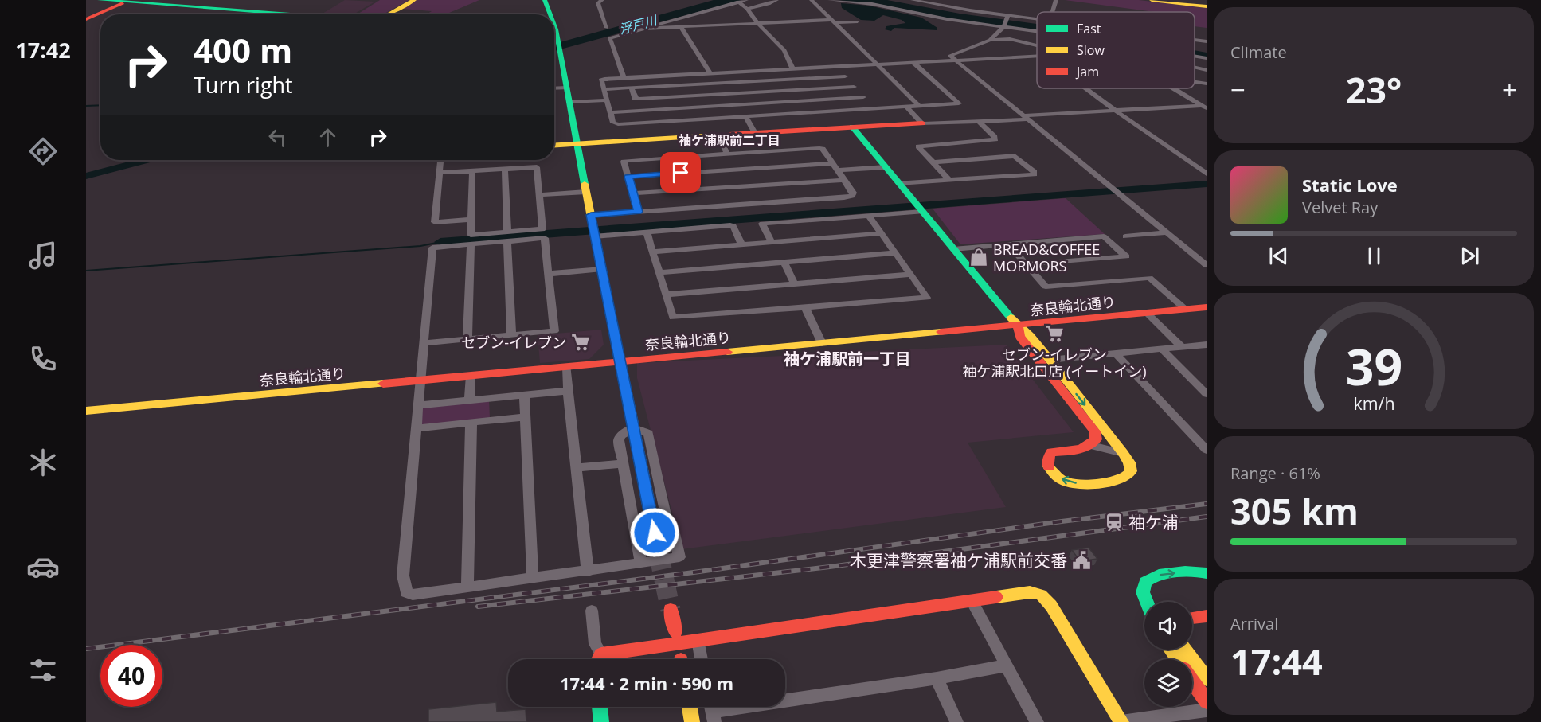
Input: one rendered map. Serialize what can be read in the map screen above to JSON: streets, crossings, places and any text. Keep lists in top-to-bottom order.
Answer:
{
  "streets": {
    "street": ["奈良輪北通り"]
  },
  "districts": ["袖ケ浦駅前二丁目", "袖ケ浦駅前一丁目"],
  "water": ["浮戸川"],
  "places": {
    "shop": ["BREAD&COFFEE MORMORS"],
    "supermarket": ["セブン-イレブン 袖ケ浦駅北口店 (イートイン)", "セブン-イレブン"],
    "station": ["袖ケ浦"],
    "public building": ["木更津警察署袖ケ浦駅前交番"]
  },
  "legend": ["Fast", "Slow", "Jam"],
  "page": {
    "tabs": "17:42",
    "tile": [
      "Climate",
      ["Range · 61%", "305 km"],
      ["Arrival", "17:44"]
    ],
    "turn": ["400 m", "Turn right"],
    "heat": ["−", "23°", "+"],
    "song": ["Static Love", "Velvet Ray"],
    "limit": "40",
    "trip": "17:44 · 2 min · 590 m",
    "gauge": ["39", "km/h"]
  }
}
